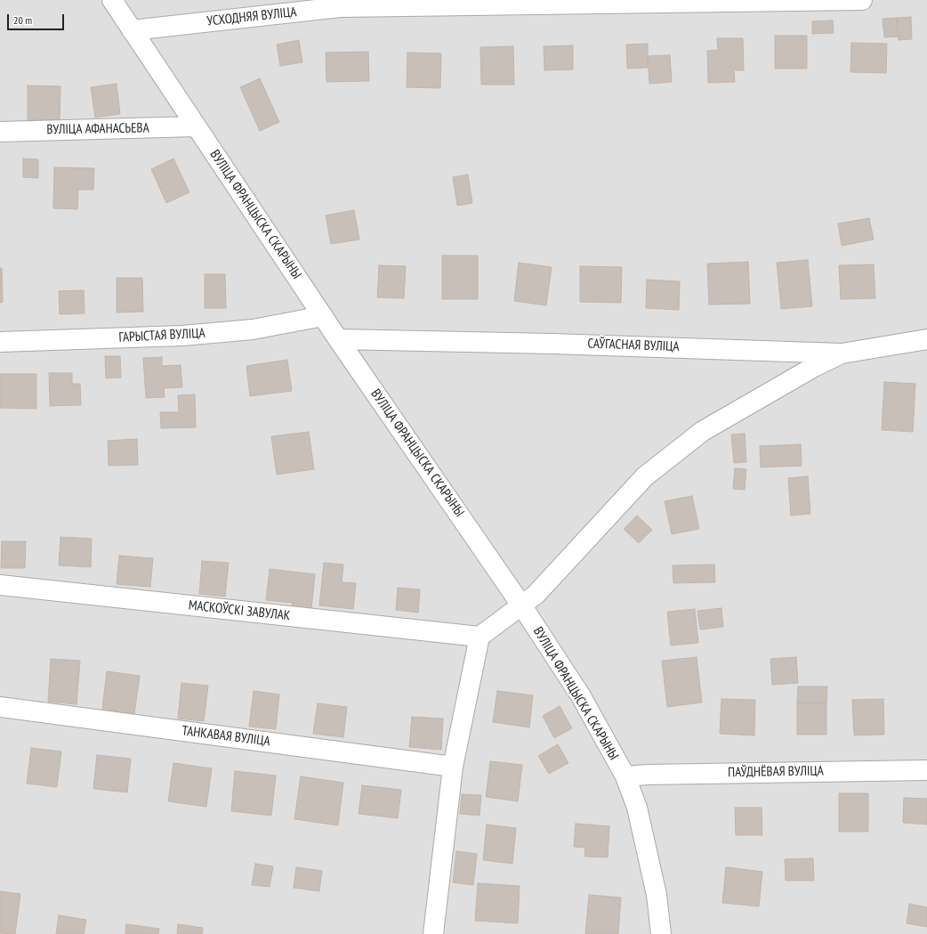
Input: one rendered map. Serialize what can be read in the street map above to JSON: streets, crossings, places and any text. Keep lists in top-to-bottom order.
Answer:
{
  "streets": {
    "street": [
      "УСХОДНЯЯ ВУЛІЦА",
      "ВУЛІЦА АФАНАСЬЕВА",
      "ВУЛІЦА ФРАНЦЫСКА СКАРЫНЫ",
      "ГАРЫСТАЯ ВУЛІЦА",
      "САЎГАСНАЯ ВУЛІЦА",
      "МАСКОЎСКІ ЗАВУЛАК",
      "ТАНКАВАЯ ВУЛІЦА",
      "ПАЎДНЁВАЯ ВУЛІЦА"
    ]
  },
  "crossings": [
    ["УСХОДНЯЯ ВУЛІЦА", "ВУЛІЦА ФРАНЦЫСКА СКАРЫНЫ"],
    ["ВУЛІЦА АФАНАСЬЕВА", "ВУЛІЦА ФРАНЦЫСКА СКАРЫНЫ"],
    ["ВУЛІЦА ФРАНЦЫСКА СКАРЫНЫ", "ГАРЫСТАЯ ВУЛІЦА"],
    ["ВУЛІЦА ФРАНЦЫСКА СКАРЫНЫ", "САЎГАСНАЯ ВУЛІЦА"],
    ["ВУЛІЦА ФРАНЦЫСКА СКАРЫНЫ", "ПАЎДНЁВАЯ ВУЛІЦА"]
  ],
  "scale_bar": "20 m"
}
